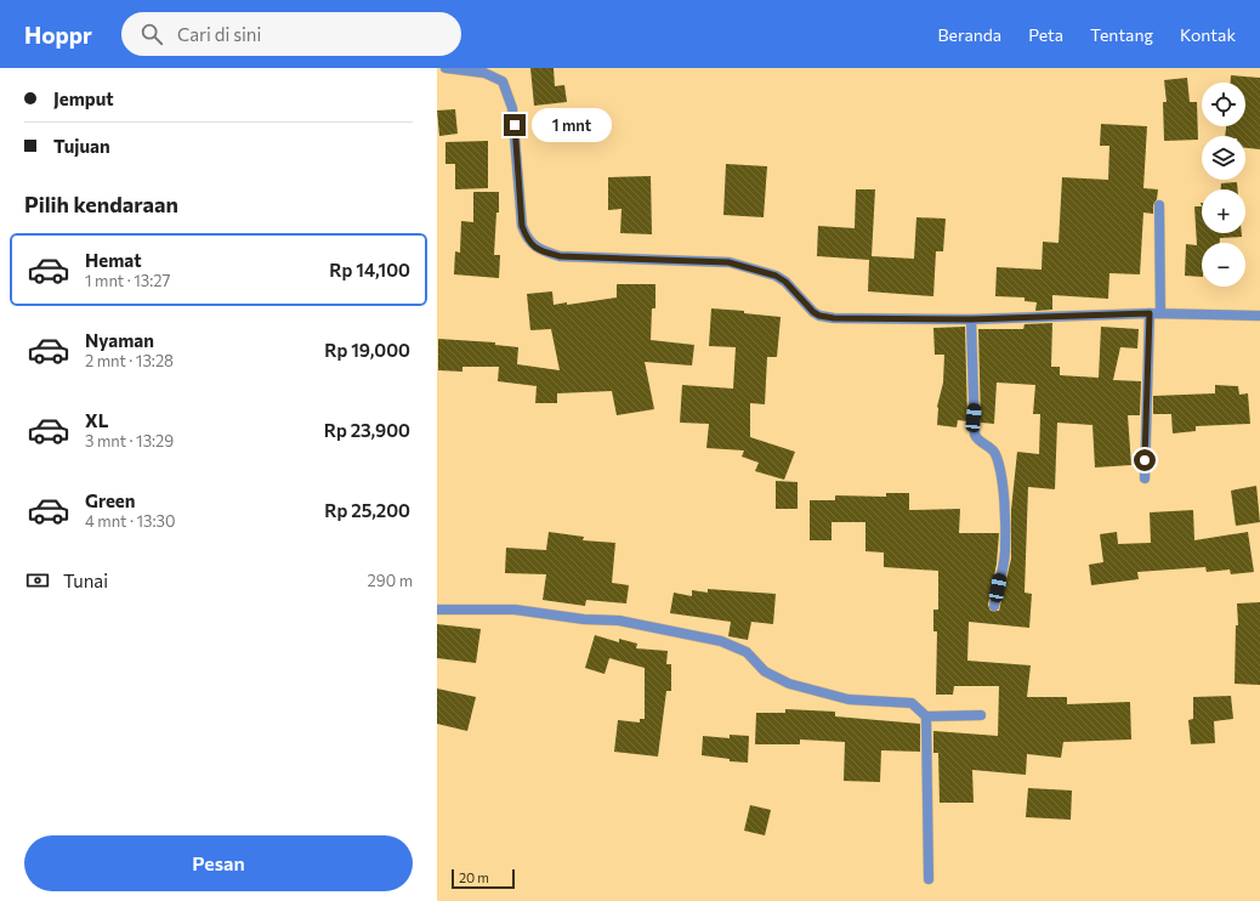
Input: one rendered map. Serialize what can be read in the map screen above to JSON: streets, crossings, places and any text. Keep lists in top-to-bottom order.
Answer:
{
  "scale_bar": "20 m",
  "page": {
    "header": "Hoppr",
    "search": "Cari di sini",
    "nav": [
      "Beranda",
      "Peta",
      "Tentang",
      "Kontak"
    ],
    "banner": ["Jemput", "Tujuan"],
    "map_buttons": ["+", "−"],
    "bubble": "1 mnt",
    "heading": "Pilih kendaraan",
    "list": [
      {
        "name": "Hemat",
        "note": "1 mnt · 13:27",
        "value": "Rp 14,100"
      },
      {
        "name": "Nyaman",
        "note": "2 mnt · 13:28",
        "value": "Rp 19,000"
      },
      {
        "name": "XL",
        "note": "3 mnt · 13:29",
        "value": "Rp 23,900"
      },
      {
        "name": "Green",
        "note": "4 mnt · 13:30",
        "value": "Rp 25,200"
      }
    ],
    "pay": ["Tunai", "290 m"],
    "buttons": "Pesan",
    "scale": "20 m"
  }
}
